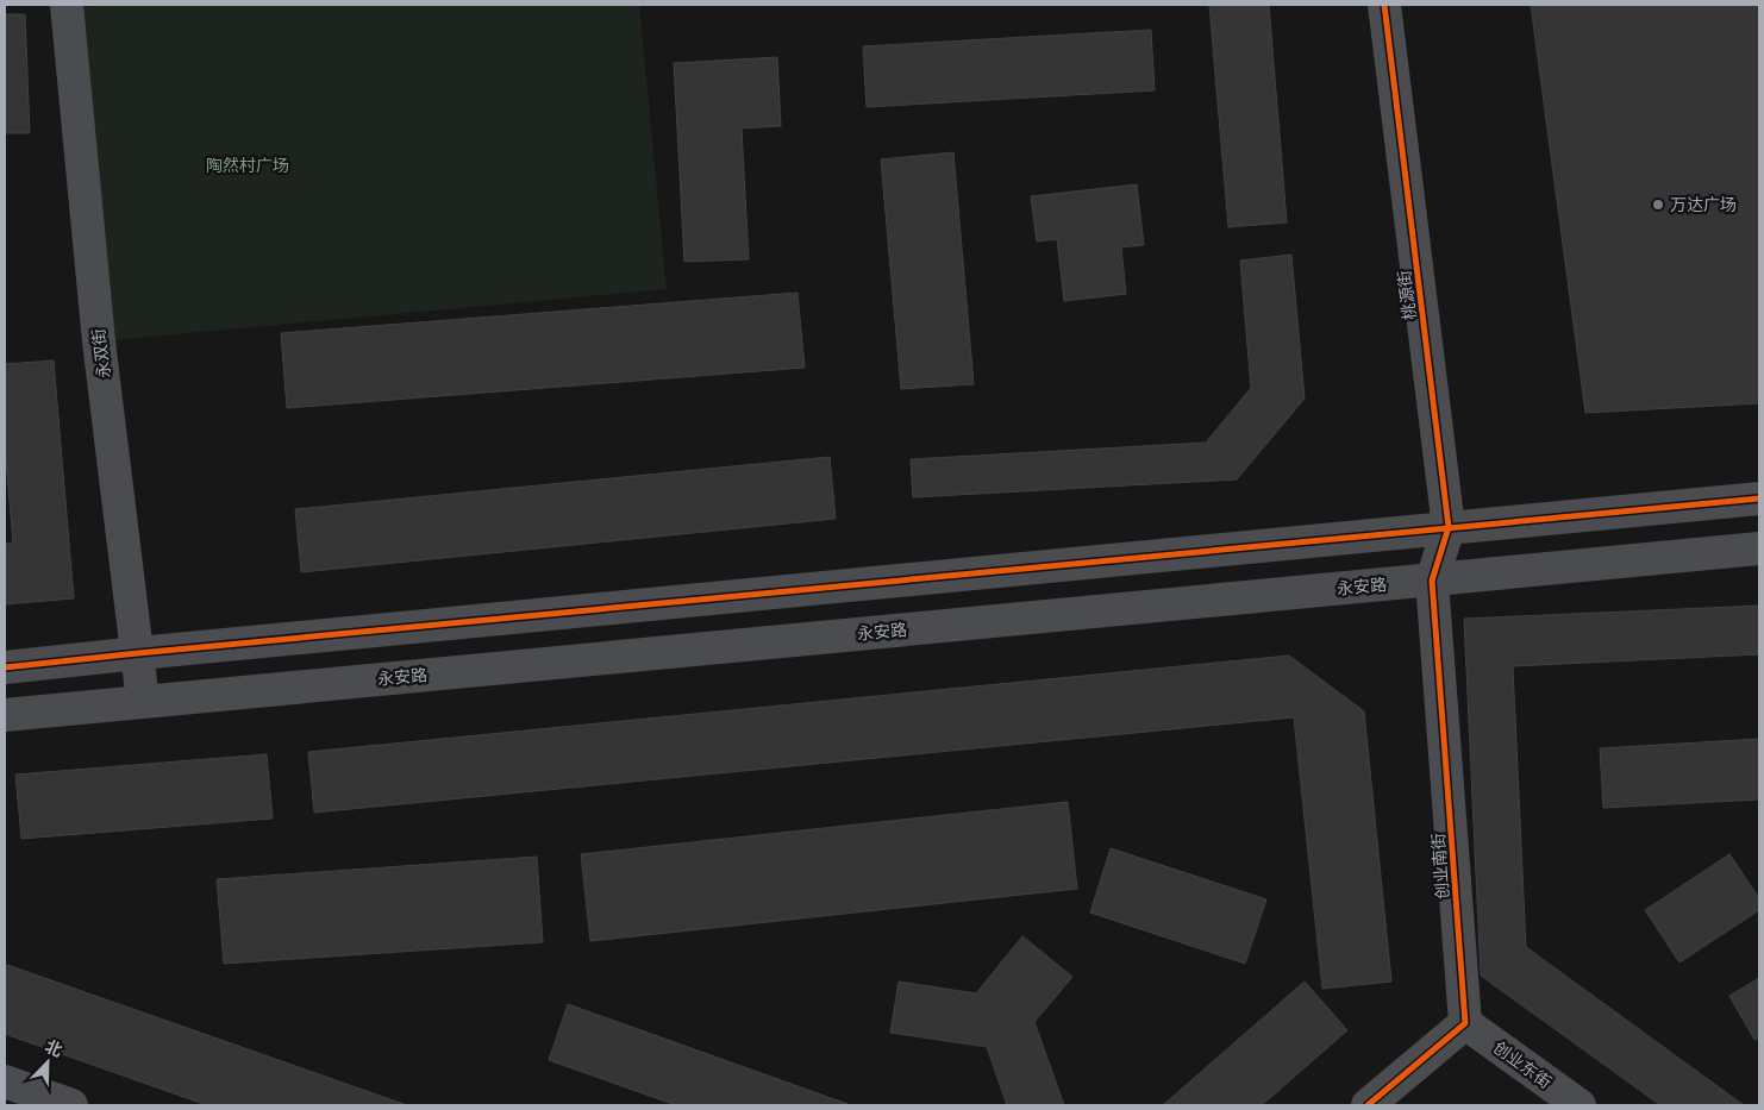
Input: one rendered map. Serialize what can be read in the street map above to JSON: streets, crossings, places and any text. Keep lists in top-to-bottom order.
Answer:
{
  "streets": {
    "street": [
      "桃源街",
      "永双街",
      "永安路",
      "创业南街",
      "创业东街"
    ]
  },
  "crossings": [
    ["桃源街", "永安路"],
    ["桃源街", "创业南街"],
    ["永双街", "永安路"],
    ["永安路", "创业南街"],
    ["创业南街", "创业东街"]
  ],
  "parks": ["陶然村广场"],
  "places": ["万达广场"],
  "north": "top right"
}
